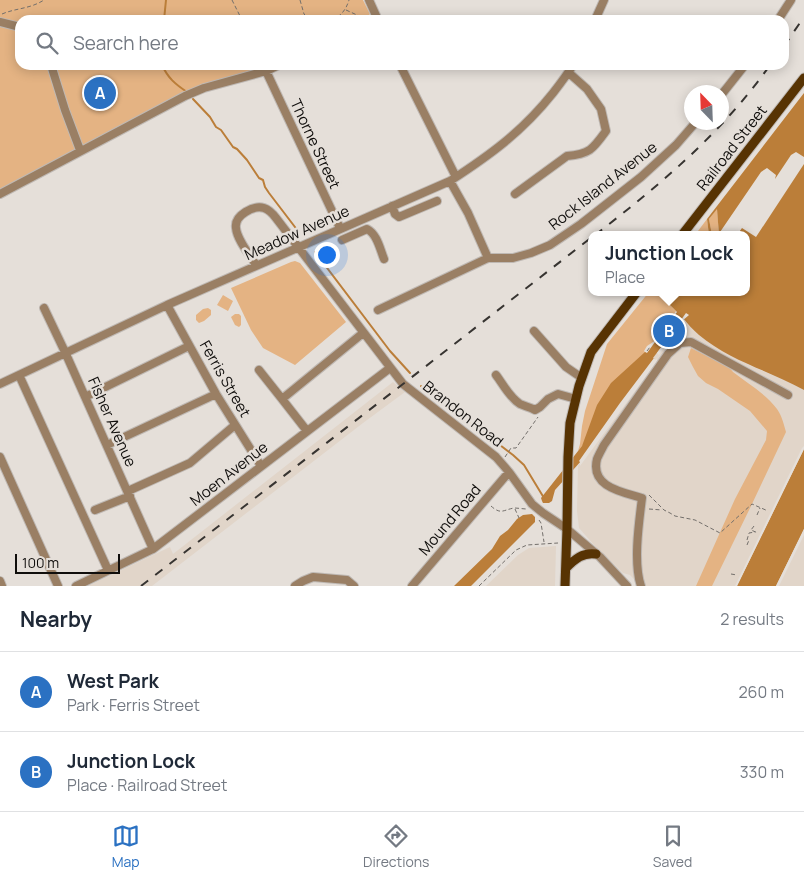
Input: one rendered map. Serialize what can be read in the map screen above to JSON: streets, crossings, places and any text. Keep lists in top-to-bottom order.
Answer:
{
  "streets": {
    "main road": ["Railroad Street"],
    "street": [
      "Thorne Street",
      "Rock Island Avenue",
      "Meadow Avenue",
      "Ferris Street",
      "Brandon Road",
      "Fisher Avenue",
      "Moen Avenue",
      "Mound Road"
    ]
  },
  "crossings": [
    ["Thorne Street", "Meadow Avenue"],
    ["Meadow Avenue", "Ferris Street"],
    ["Meadow Avenue", "Brandon Road"],
    ["Meadow Avenue", "Fisher Avenue"],
    ["Ferris Street", "Moen Avenue"],
    ["Brandon Road", "Moen Avenue"],
    ["Brandon Road", "Mound Road"],
    ["Fisher Avenue", "Moen Avenue"]
  ],
  "scale_bar": "100 m",
  "north": "top left",
  "page": {
    "search": "Search here",
    "pins": ["A", "B"],
    "popup": ["Junction Lock", "Place"],
    "scale": "100 m",
    "heading": ["Nearby", "2 results"],
    "list": [
      {
        "mark": "A",
        "name": "West Park",
        "note": "Park · Ferris Street",
        "value": "260 m"
      },
      {
        "mark": "B",
        "name": "Junction Lock",
        "note": "Place · Railroad Street",
        "value": "330 m"
      }
    ],
    "nav": ["Map", "Directions", "Saved"]
  }
}
